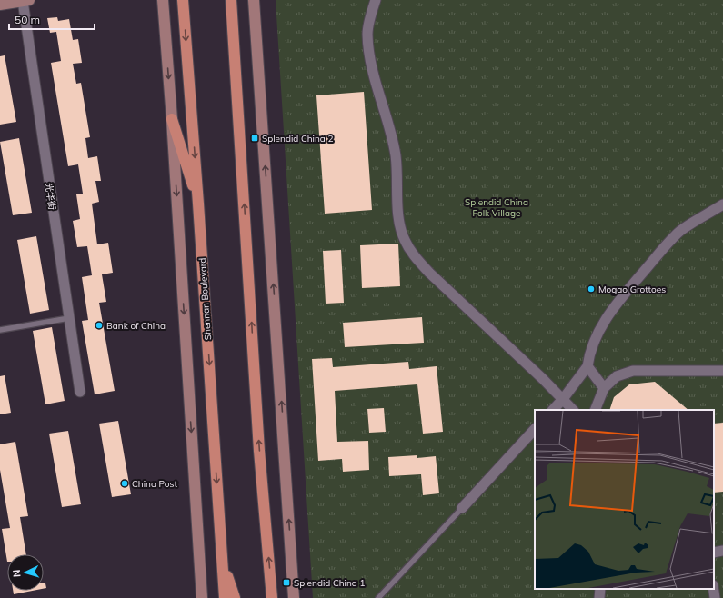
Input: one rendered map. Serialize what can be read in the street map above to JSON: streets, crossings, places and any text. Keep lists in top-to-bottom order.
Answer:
{
  "streets": {
    "main road": ["Shennan Boulevard"],
    "street": ["光华街"]
  },
  "parks": ["Splendid China Folk Village"],
  "places": {
    "transit": ["Splendid China 2", "Splendid China 1"],
    "other": ["Mogao Grottoes", "Bank of China", "China Post"]
  },
  "scale_bar": "50 m",
  "north": "left"
}
